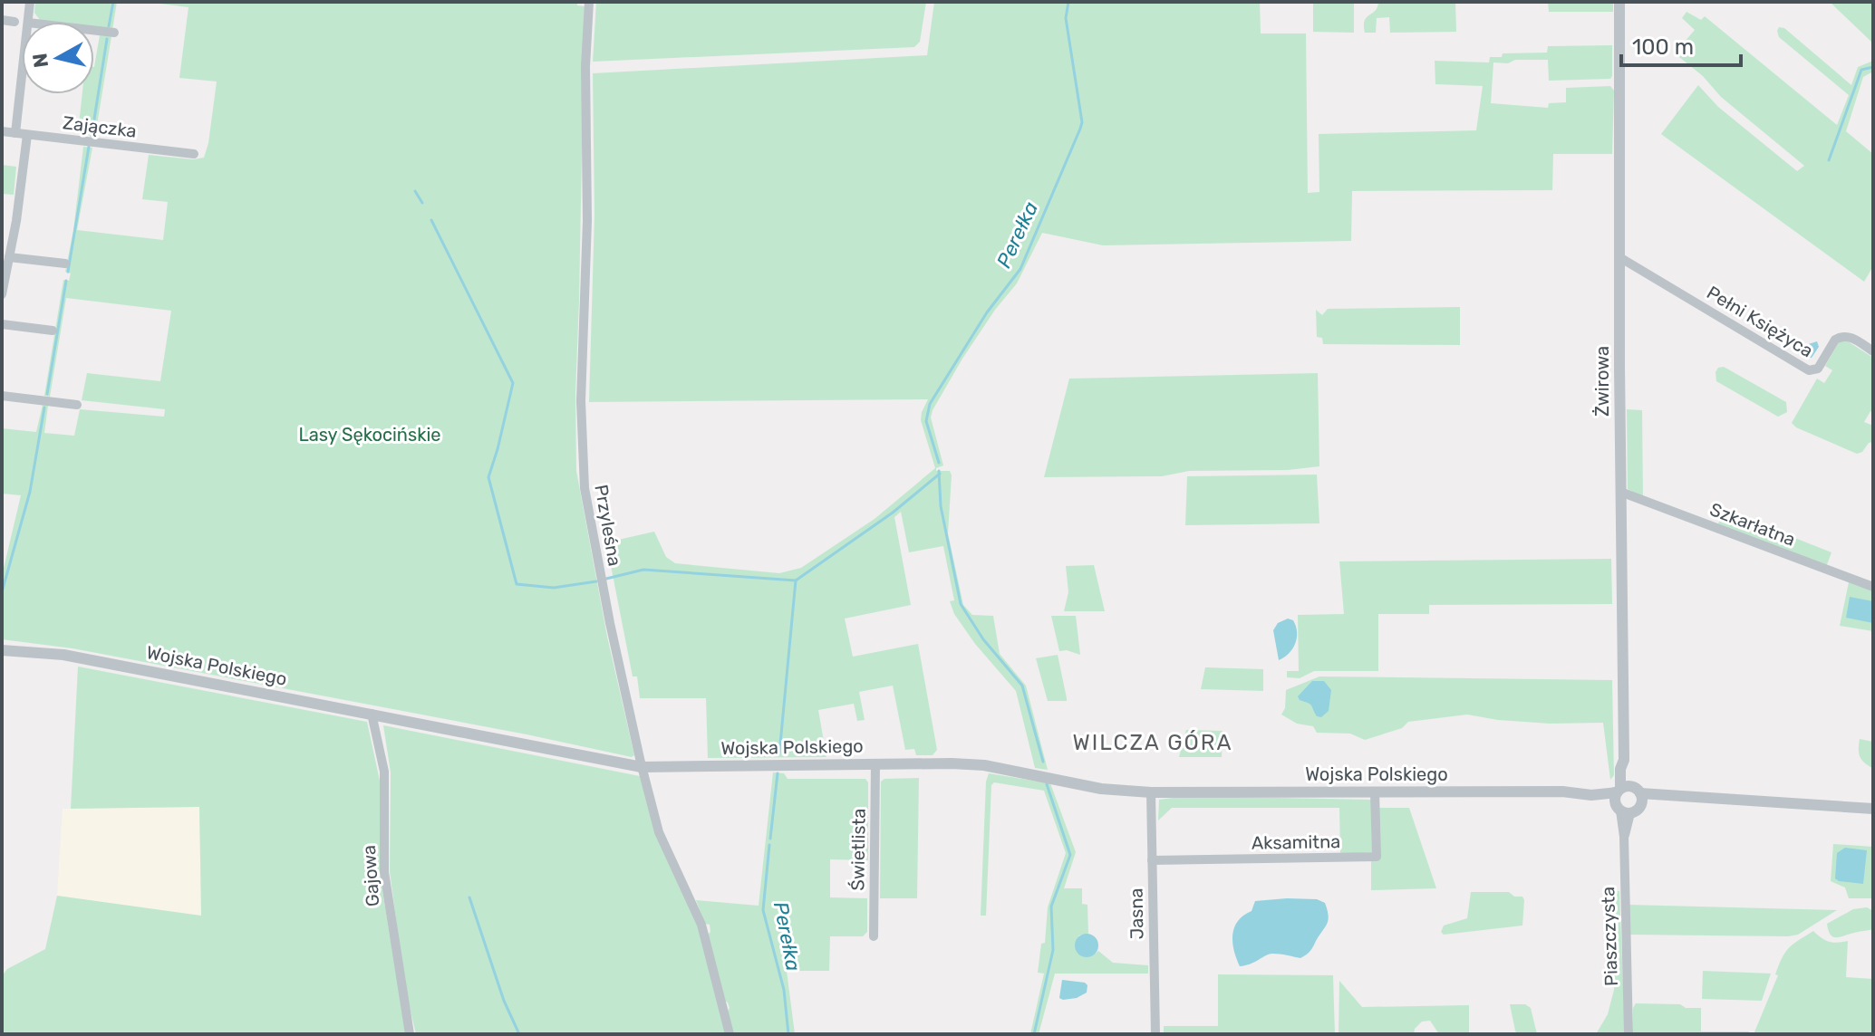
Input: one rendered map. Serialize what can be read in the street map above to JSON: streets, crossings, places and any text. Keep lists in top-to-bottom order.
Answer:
{
  "streets": {
    "street": [
      "Zajączka",
      "Pełni Księżyca",
      "Żwirowa",
      "Szkarłatna",
      "Przyleśna",
      "Wojska Polskiego",
      "Aksamitna",
      "Świetlista",
      "Gajowa",
      "Jasna",
      "Piaszczysta"
    ]
  },
  "crossings": [
    ["Pełni Księżyca", "Żwirowa"],
    ["Żwirowa", "Szkarłatna"],
    ["Żwirowa", "Wojska Polskiego"],
    ["Żwirowa", "Piaszczysta"],
    ["Przyleśna", "Wojska Polskiego"],
    ["Wojska Polskiego", "Aksamitna"],
    ["Wojska Polskiego", "Świetlista"],
    ["Wojska Polskiego", "Gajowa"],
    ["Wojska Polskiego", "Jasna"],
    ["Wojska Polskiego", "Piaszczysta"],
    ["Aksamitna", "Jasna"]
  ],
  "districts": ["WILCZA GÓRA"],
  "water": ["Perełka"],
  "parks": ["Lasy Sękocińskie"],
  "scale_bar": "100 m",
  "north": "left"
}
